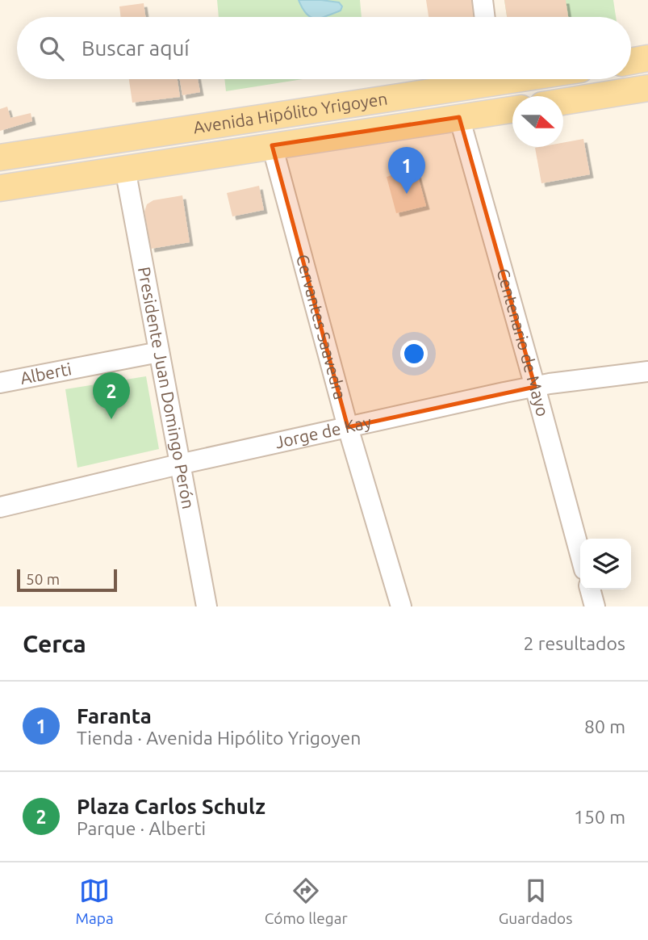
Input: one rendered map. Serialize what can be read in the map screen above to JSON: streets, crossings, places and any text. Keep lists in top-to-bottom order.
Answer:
{
  "streets": {
    "main road": ["Avenida Hipólito Yrigoyen"],
    "street": [
      "Cervantes Saavedra",
      "Centenario de Mayo",
      "Alberti",
      "Presidente Juan Domingo Perón",
      "Jorge de Kay"
    ]
  },
  "crossings": [
    ["Avenida Hipólito Yrigoyen", "Cervantes Saavedra"],
    ["Avenida Hipólito Yrigoyen", "Centenario de Mayo"],
    ["Avenida Hipólito Yrigoyen", "Presidente Juan Domingo Perón"],
    ["Cervantes Saavedra", "Jorge de Kay"],
    ["Centenario de Mayo", "Jorge de Kay"],
    ["Alberti", "Presidente Juan Domingo Perón"],
    ["Presidente Juan Domingo Perón", "Jorge de Kay"]
  ],
  "scale_bar": "50 m",
  "north": "right",
  "page": {
    "search": "Buscar aquí",
    "pins": ["1", "2"],
    "scale": "50 m",
    "heading": ["Cerca", "2 resultados"],
    "list": [
      {
        "mark": "1",
        "name": "Faranta",
        "note": "Tienda · Avenida Hipólito Yrigoyen",
        "value": "80 m"
      },
      {
        "mark": "2",
        "name": "Plaza Carlos Schulz",
        "note": "Parque · Alberti",
        "value": "150 m"
      }
    ],
    "nav": ["Mapa", "Cómo llegar", "Guardados"]
  }
}
